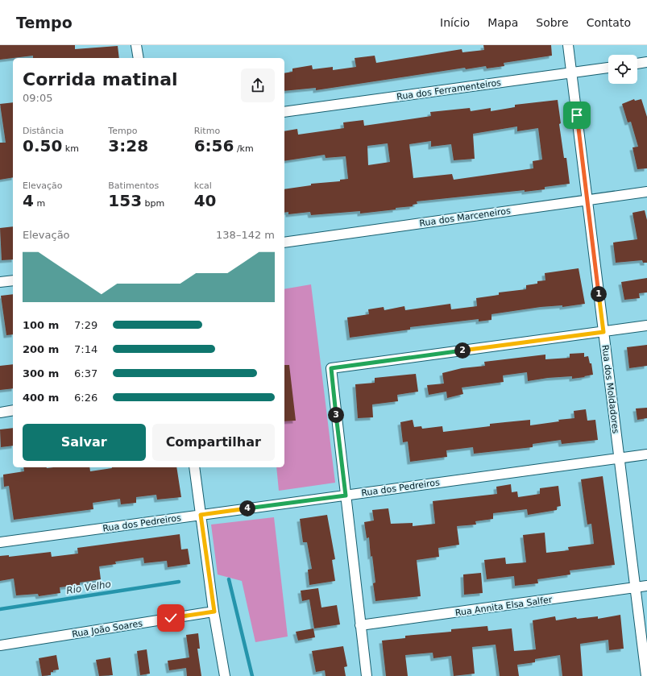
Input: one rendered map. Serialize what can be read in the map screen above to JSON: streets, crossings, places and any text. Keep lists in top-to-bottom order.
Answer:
{
  "streets": {
    "street": [
      "Rua dos Ferramenteiros",
      "Rua dos Marceneiros",
      "Rua dos Moldadores",
      "Rua dos Pedreiros",
      "Rua Annita Elsa Salfer",
      "Rua João Soares"
    ]
  },
  "crossings": [
    ["Rua dos Ferramenteiros", "Rua dos Moldadores"],
    ["Rua dos Marceneiros", "Rua dos Moldadores"],
    ["Rua dos Moldadores", "Rua dos Pedreiros"],
    ["Rua dos Moldadores", "Rua Annita Elsa Salfer"]
  ],
  "water": ["Rio Velho"],
  "page": {
    "header": "Tempo",
    "nav": [
      "Início",
      "Mapa",
      "Sobre",
      "Contato"
    ],
    "heading": ["Corrida matinal", "09:05"],
    "stats": [
      ["Distância", "0.50 km"],
      ["Tempo", "3:28"],
      ["Ritmo", "6:56 /km"],
      ["Elevação", "4 m"],
      ["Batimentos", "153 bpm"],
      ["kcal", "40"]
    ],
    "chart": ["Elevação", "138–142 m"],
    "pins": [
      "1",
      "2",
      "3",
      "4"
    ],
    "list": [
      {
        "name": "100 m",
        "note": "7:29"
      },
      {
        "name": "200 m",
        "note": "7:14"
      },
      {
        "name": "300 m",
        "note": "6:37"
      },
      {
        "name": "400 m",
        "note": "6:26"
      }
    ],
    "buttons": ["Salvar", "Compartilhar"]
  }
}
